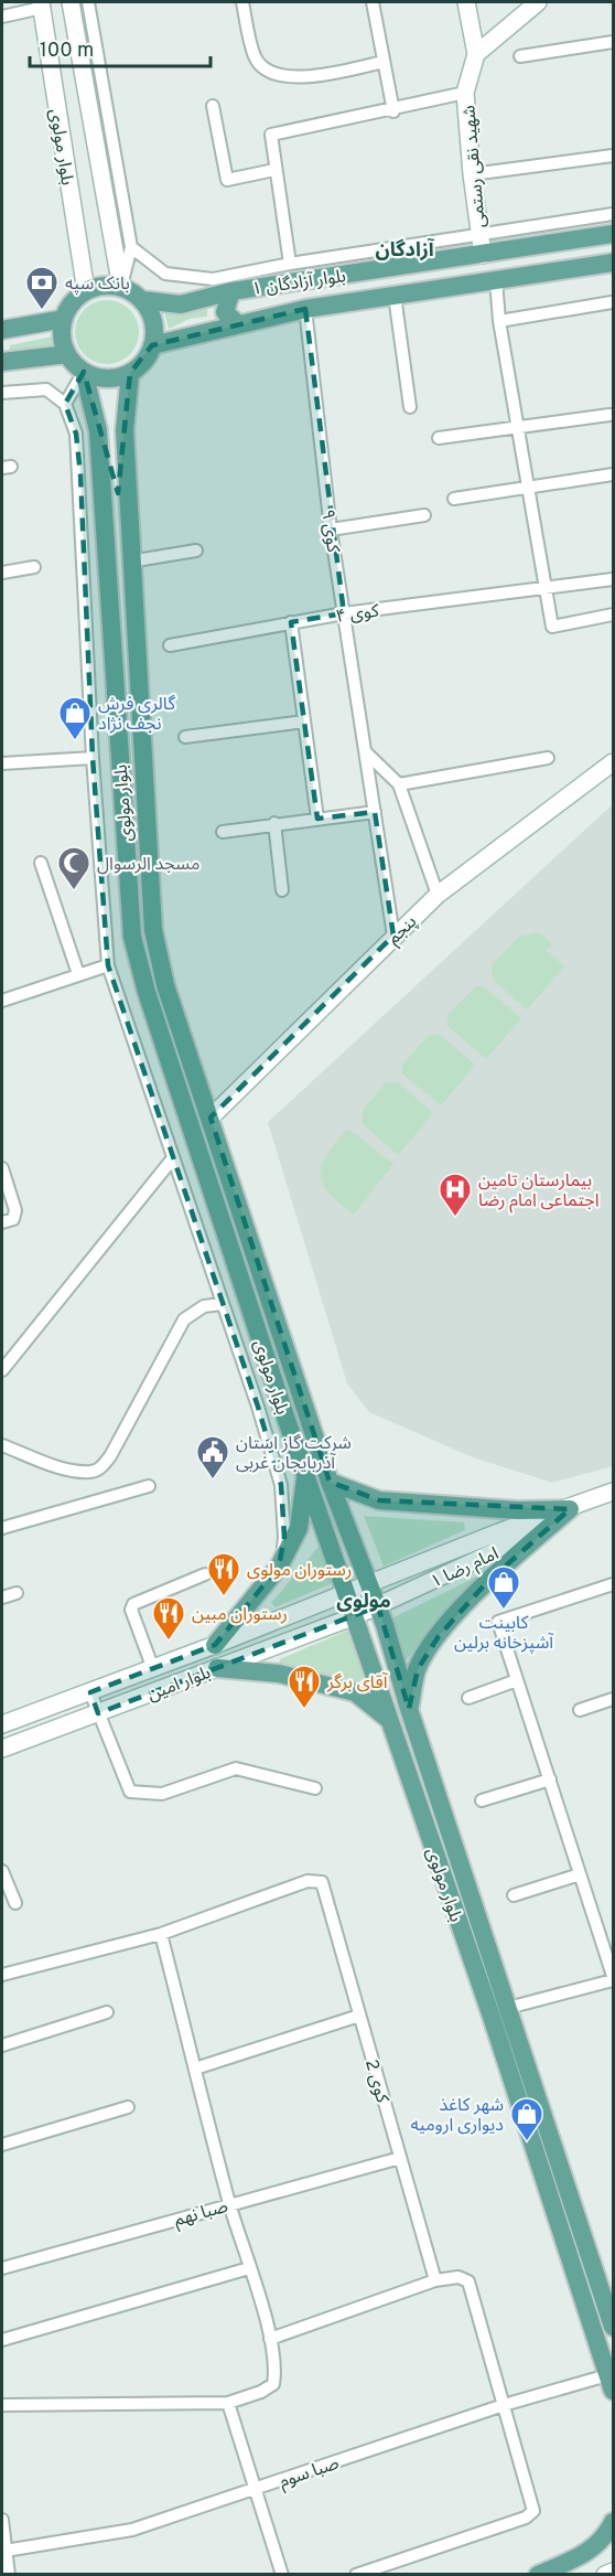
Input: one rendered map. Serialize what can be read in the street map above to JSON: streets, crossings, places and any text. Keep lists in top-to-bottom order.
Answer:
{
  "streets": {
    "main road": [
      "بلوار مولوی",
      "شهید نقی رستمی",
      "بلوار آزادگان ۱",
      "پنجم",
      "امام رضا ۱",
      "بلوار امین"
    ],
    "street": [
      "کوی ۹",
      "کوی ۴",
      "کوی 2",
      "صبا نهم",
      "صبا سوم"
    ]
  },
  "crossings": [
    ["بلوار مولوی", "بلوار آزادگان ۱"],
    ["بلوار مولوی", "پنجم"],
    ["بلوار مولوی", "امام رضا ۱"],
    ["بلوار مولوی", "بلوار امین"],
    ["بلوار مولوی", "صبا سوم"],
    ["شهید نقی رستمی", "بلوار آزادگان ۱"],
    ["بلوار آزادگان ۱", "کوی ۹"],
    ["کوی ۹", "کوی ۴"],
    ["کوی ۹", "پنجم"],
    ["امام رضا ۱", "بلوار امین"],
    ["کوی 2", "صبا نهم"]
  ],
  "districts": ["آزادگان", "مولوی"],
  "places": {
    "bank": ["بانک سپه"],
    "shop": ["گالری فرش نجف نژاد", "کابینت آشپزخانه برلین", "شهر کاغذ دیواری ارومیه"],
    "mosque": ["مسجد الرسوال"],
    "hospital": ["بیمارستان تامین اجتماعی امام رضا"],
    "public building": ["شرکت گاز استان آذربایجان غربی"],
    "restaurant": ["رستوران مولوی", "رستوران مبین", "آقاى برگر"]
  },
  "scale_bar": "100 m"
}
